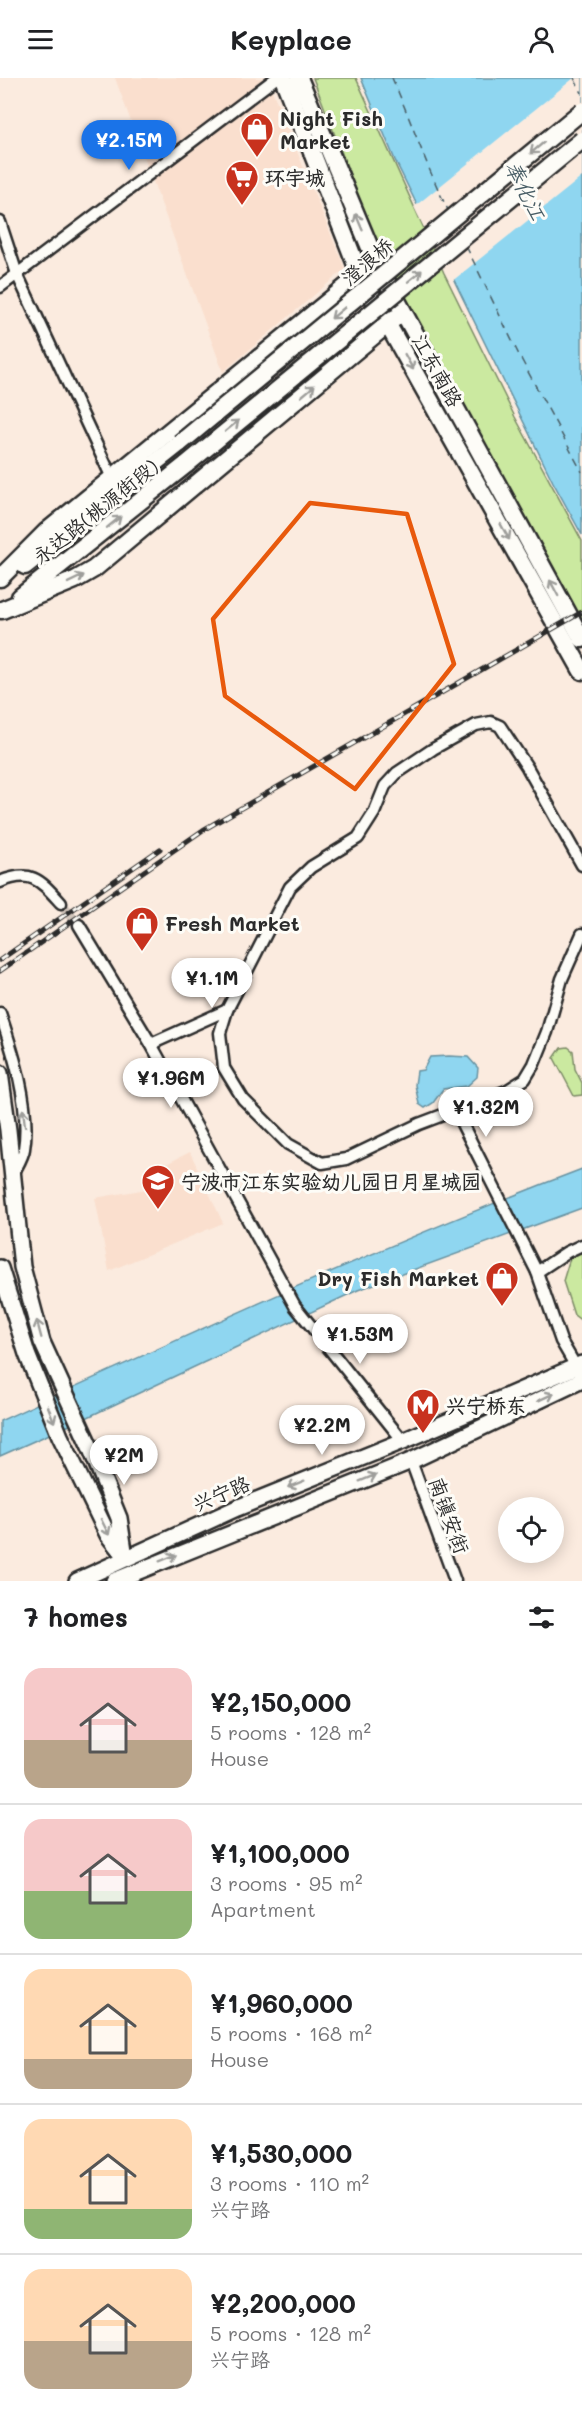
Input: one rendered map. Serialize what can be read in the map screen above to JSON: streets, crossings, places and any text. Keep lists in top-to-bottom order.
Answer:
{
  "streets": {
    "main road": [
      "澄浪桥",
      "江东南路",
      "永达路(桃源街段)",
      "兴宁路"
    ],
    "street": ["南镇安街"]
  },
  "crossings": [
    ["澄浪桥", "永达路(桃源街段)"],
    ["兴宁路", "南镇安街"]
  ],
  "water": ["奉化江"],
  "places": {
    "shop": ["Night Fish Market", "Fresh Market", "Dry Fish Market"],
    "supermarket": ["环宇城"],
    "school or university": ["宁波市江东实验幼儿园日月星城园"],
    "metro station": ["兴宁桥东"]
  },
  "page": {
    "header": "Keyplace",
    "price": [
      "¥2.15M",
      "¥1.1M",
      "¥1.96M",
      "¥1.32M",
      "¥1.53M",
      "¥2.2M",
      "¥2M"
    ],
    "heading": "7 homes",
    "list": [
      {
        "name": "¥2,150,000",
        "note": "5 rooms · 128 m² · House"
      },
      {
        "name": "¥1,100,000",
        "note": "3 rooms · 95 m² · Apartment"
      },
      {
        "name": "¥1,960,000",
        "note": "5 rooms · 168 m² · House"
      },
      {
        "name": "¥1,530,000",
        "note": "3 rooms · 110 m² · 兴宁路"
      },
      {
        "name": "¥2,200,000",
        "note": "5 rooms · 128 m² · 兴宁路"
      }
    ]
  }
}
